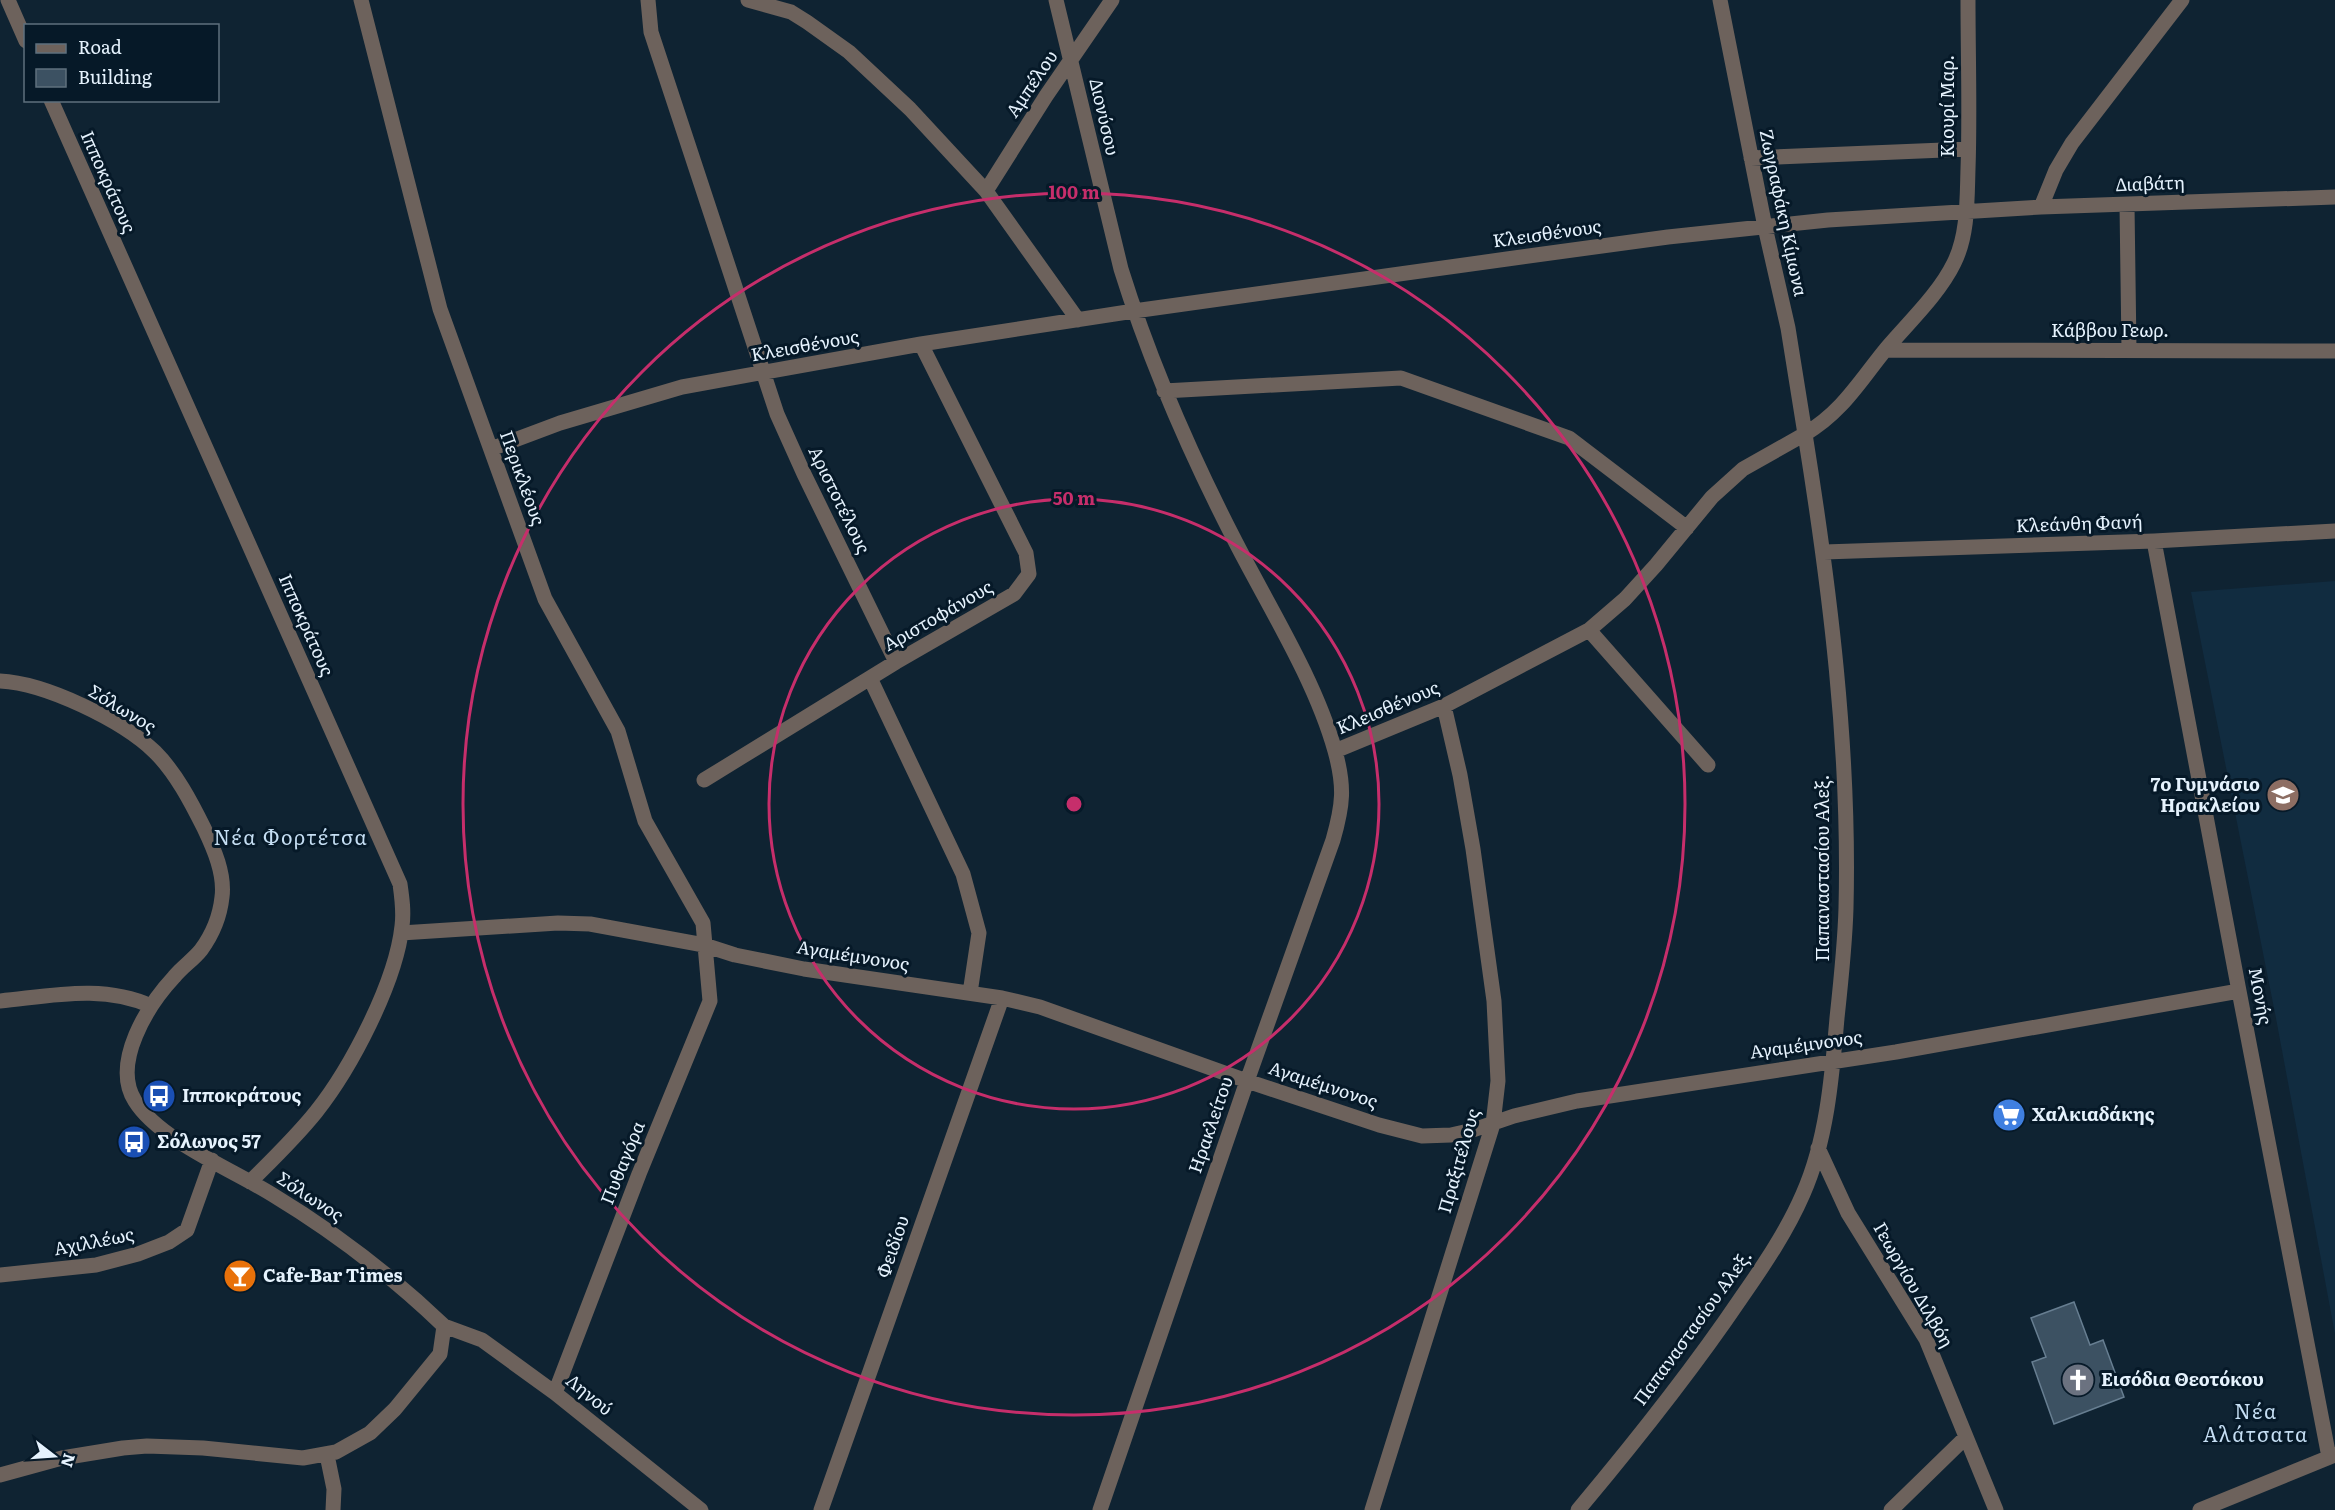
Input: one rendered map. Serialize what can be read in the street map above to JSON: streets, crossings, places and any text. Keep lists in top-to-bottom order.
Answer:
{
  "streets": {
    "street": [
      "Αμπέλου",
      "Κιουρί Μαρ.",
      "Διονύσου",
      "Ιπποκράτους",
      "Διαβάτη",
      "Ζωγραφάκη Κίμωνα",
      "Κλεισθένους",
      "Κάββου Γεωρ.",
      "Περικλέους",
      "Αριστοτέλους",
      "Κλεάνθη Φανή",
      "Αριστοφάνους",
      "Σόλωνος",
      "Παπαναστασίου Αλεξ.",
      "Αγαμέμνονος",
      "Μονής",
      "Ηρακλείτου",
      "Πραξιτέλους",
      "Πυθαγόρα",
      "Αχιλλέως",
      "Φειδίου",
      "Γεωργίου Διλβόη",
      "Ληνού"
    ]
  },
  "crossings": [
    ["Αμπέλου", "Διονύσου"],
    ["Κιουρί Μαρ.", "Διαβάτη"],
    ["Κιουρί Μαρ.", "Κλεισθένους"],
    ["Διονύσου", "Κλεισθένους"],
    ["Ιπποκράτους", "Σόλωνος"],
    ["Ιπποκράτους", "Αγαμέμνονος"],
    ["Διαβάτη", "Κλεισθένους"],
    ["Ζωγραφάκη Κίμωνα", "Κλεισθένους"],
    ["Ζωγραφάκη Κίμωνα", "Παπαναστασίου Αλεξ."],
    ["Κλεισθένους", "Περικλέους"],
    ["Κλεισθένους", "Αριστοτέλους"],
    ["Κλεισθένους", "Αριστοφάνους"],
    ["Κλεισθένους", "Παπαναστασίου Αλεξ."],
    ["Κλεισθένους", "Ηρακλείτου"],
    ["Κλεισθένους", "Πραξιτέλους"],
    ["Περικλέους", "Αγαμέμνονος"],
    ["Περικλέους", "Πυθαγόρα"],
    ["Αριστοτέλους", "Αριστοφάνους"],
    ["Κλεάνθη Φανή", "Παπαναστασίου Αλεξ."],
    ["Κλεάνθη Φανή", "Μονής"],
    ["Σόλωνος", "Αχιλλέως"],
    ["Σόλωνος", "Ληνού"],
    ["Παπαναστασίου Αλεξ.", "Αγαμέμνονος"],
    ["Παπαναστασίου Αλεξ.", "Γεωργίου Διλβόη"],
    ["Αγαμέμνονος", "Μονής"],
    ["Αγαμέμνονος", "Ηρακλείτου"],
    ["Αγαμέμνονος", "Πραξιτέλους"],
    ["Αγαμέμνονος", "Πυθαγόρα"],
    ["Αγαμέμνονος", "Φειδίου"],
    ["Πυθαγόρα", "Ληνού"]
  ],
  "districts": ["Νέα Φορτέτσα", "Νέα Αλάτσατα"],
  "places": {
    "school or university": ["7o Γυμνάσιο Ηρακλείου"],
    "bus stop": ["Ιπποκράτους", "Σόλωνος 57"],
    "supermarket": ["Χαλκιαδάκης"],
    "bar": ["Cafe-Bar Times"],
    "church": ["Εισόδια Θεοτόκου"]
  },
  "legend": ["Road", "Building"],
  "north": "right",
  "rings": ["100 m", "50 m"]
}
